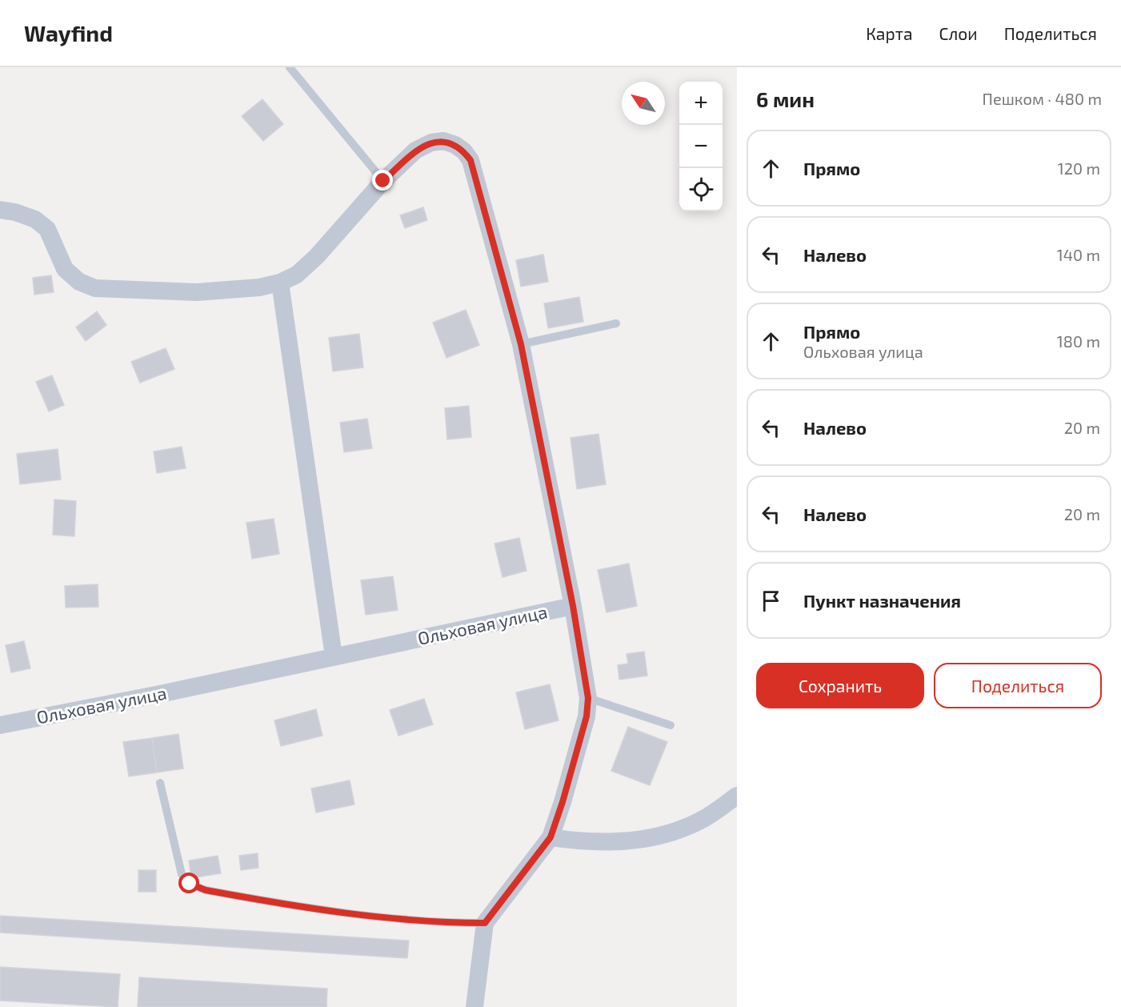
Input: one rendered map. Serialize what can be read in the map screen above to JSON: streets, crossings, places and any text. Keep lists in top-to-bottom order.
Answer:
{
  "streets": {
    "street": ["Ольховая улица"]
  },
  "north": "top left",
  "page": {
    "header": "Wayfind",
    "nav": ["Карта", "Слои", "Поделиться"],
    "heading": ["6 мин", "Пешком · 480 m"],
    "map_buttons": ["+", "−"],
    "list": [
      ["Прямо", "120 m"],
      ["Налево", "140 m"],
      ["Прямо", "Ольховая улица", "180 m"],
      ["Налево", "20 m"],
      ["Налево", "20 m"],
      "Пункт назначения"
    ],
    "buttons": ["Сохранить", "Поделиться"]
  }
}
